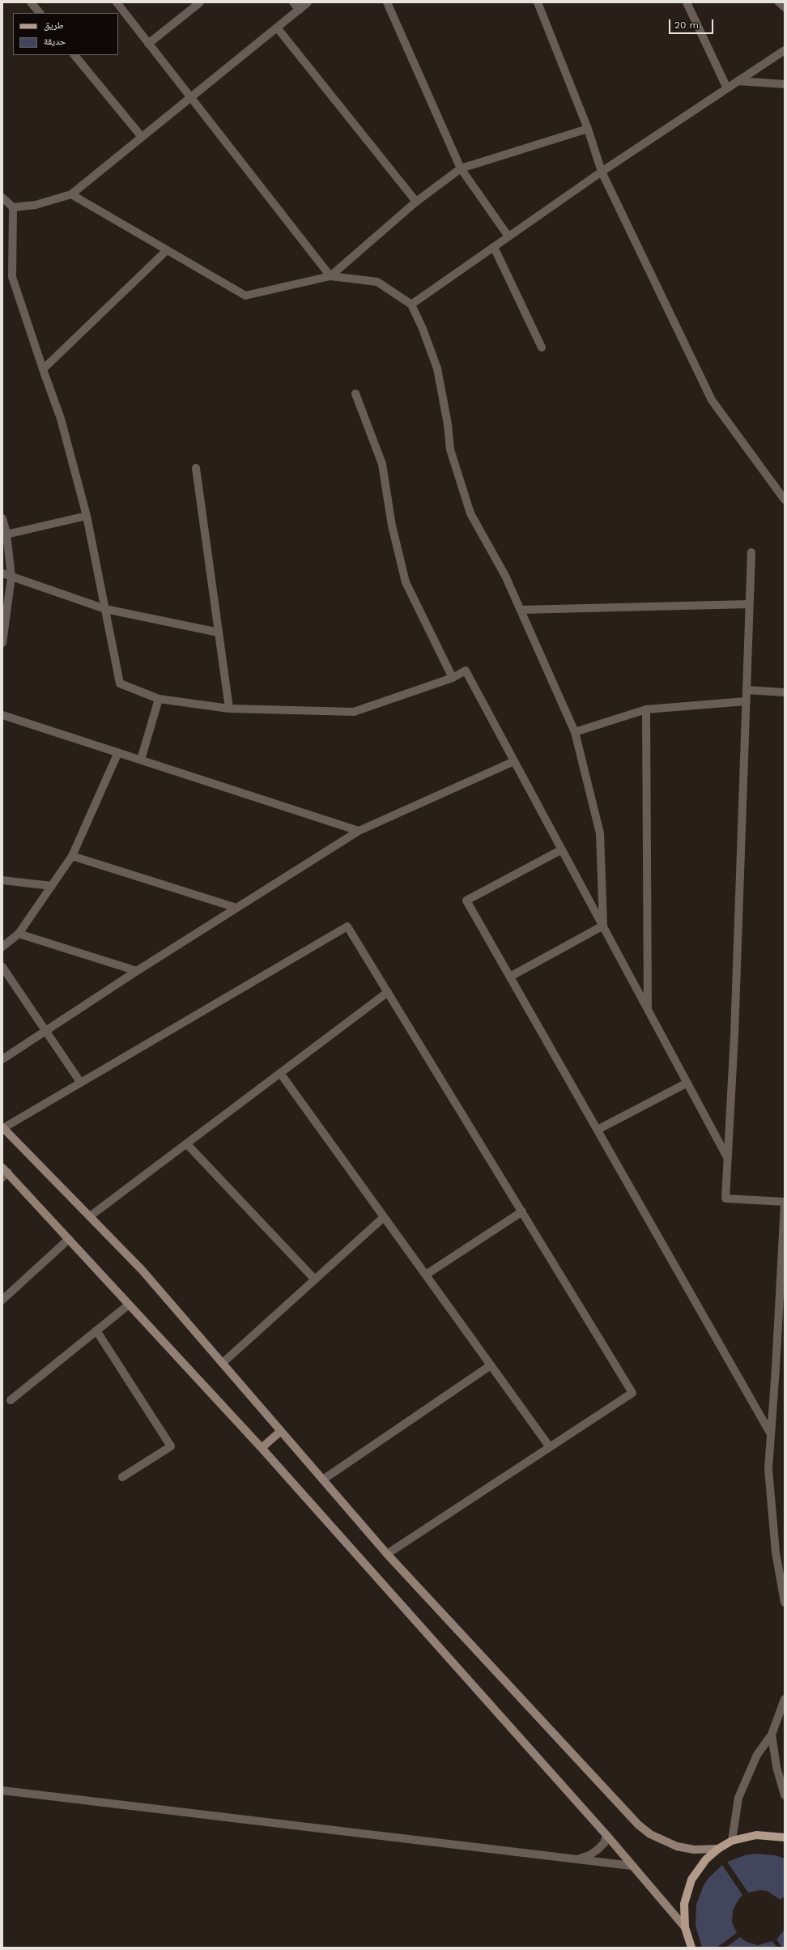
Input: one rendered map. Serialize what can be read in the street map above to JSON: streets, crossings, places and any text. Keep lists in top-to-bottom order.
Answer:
{
  "legend": ["طريق", "حديقة"],
  "scale_bar": "20 m"
}
